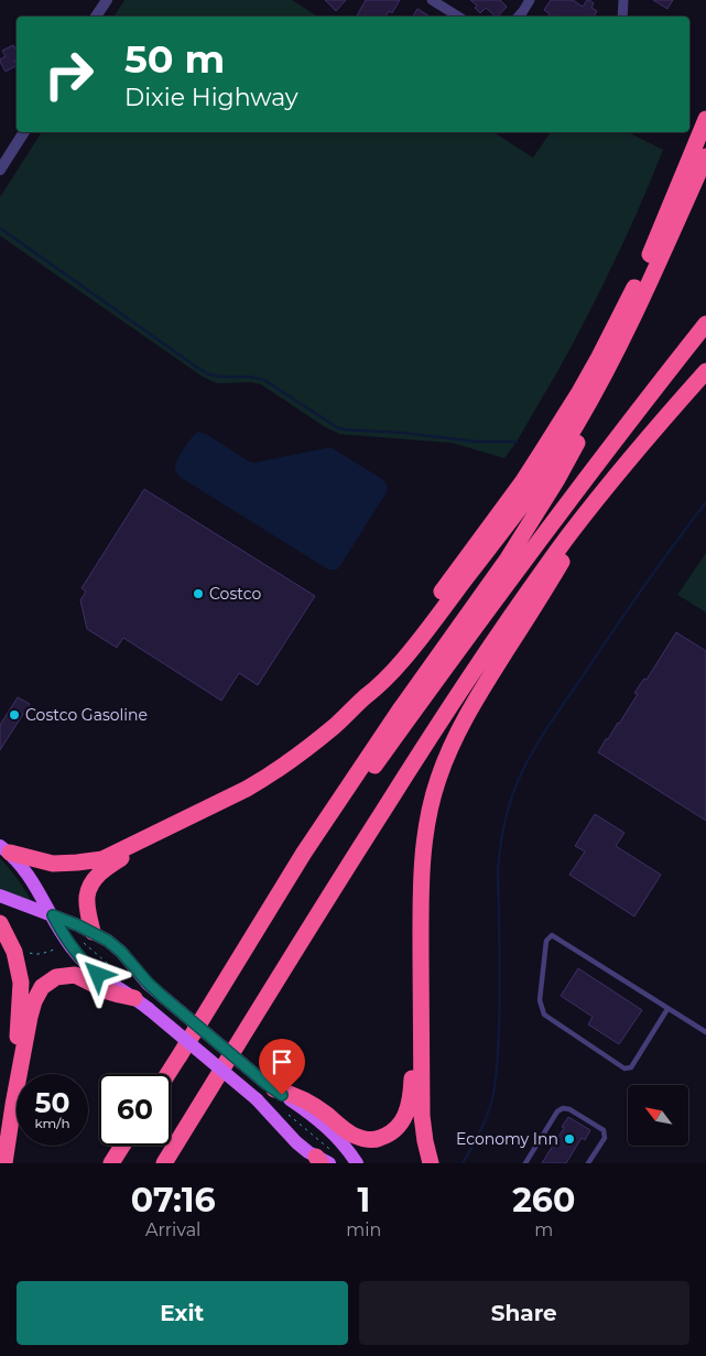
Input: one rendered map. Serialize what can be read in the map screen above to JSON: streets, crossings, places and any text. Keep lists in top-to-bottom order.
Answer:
{
  "places": ["Costco", "Costco Gasoline", "Economy Inn"],
  "north": "top left",
  "page": {
    "turn": ["50 m", "Dixie Highway"],
    "speed": "50 km/h",
    "limit": "60",
    "eta": [
      "07:16",
      "Arrival",
      "1",
      "min",
      "260",
      "m"
    ],
    "buttons": ["Exit", "Share"]
  }
}
